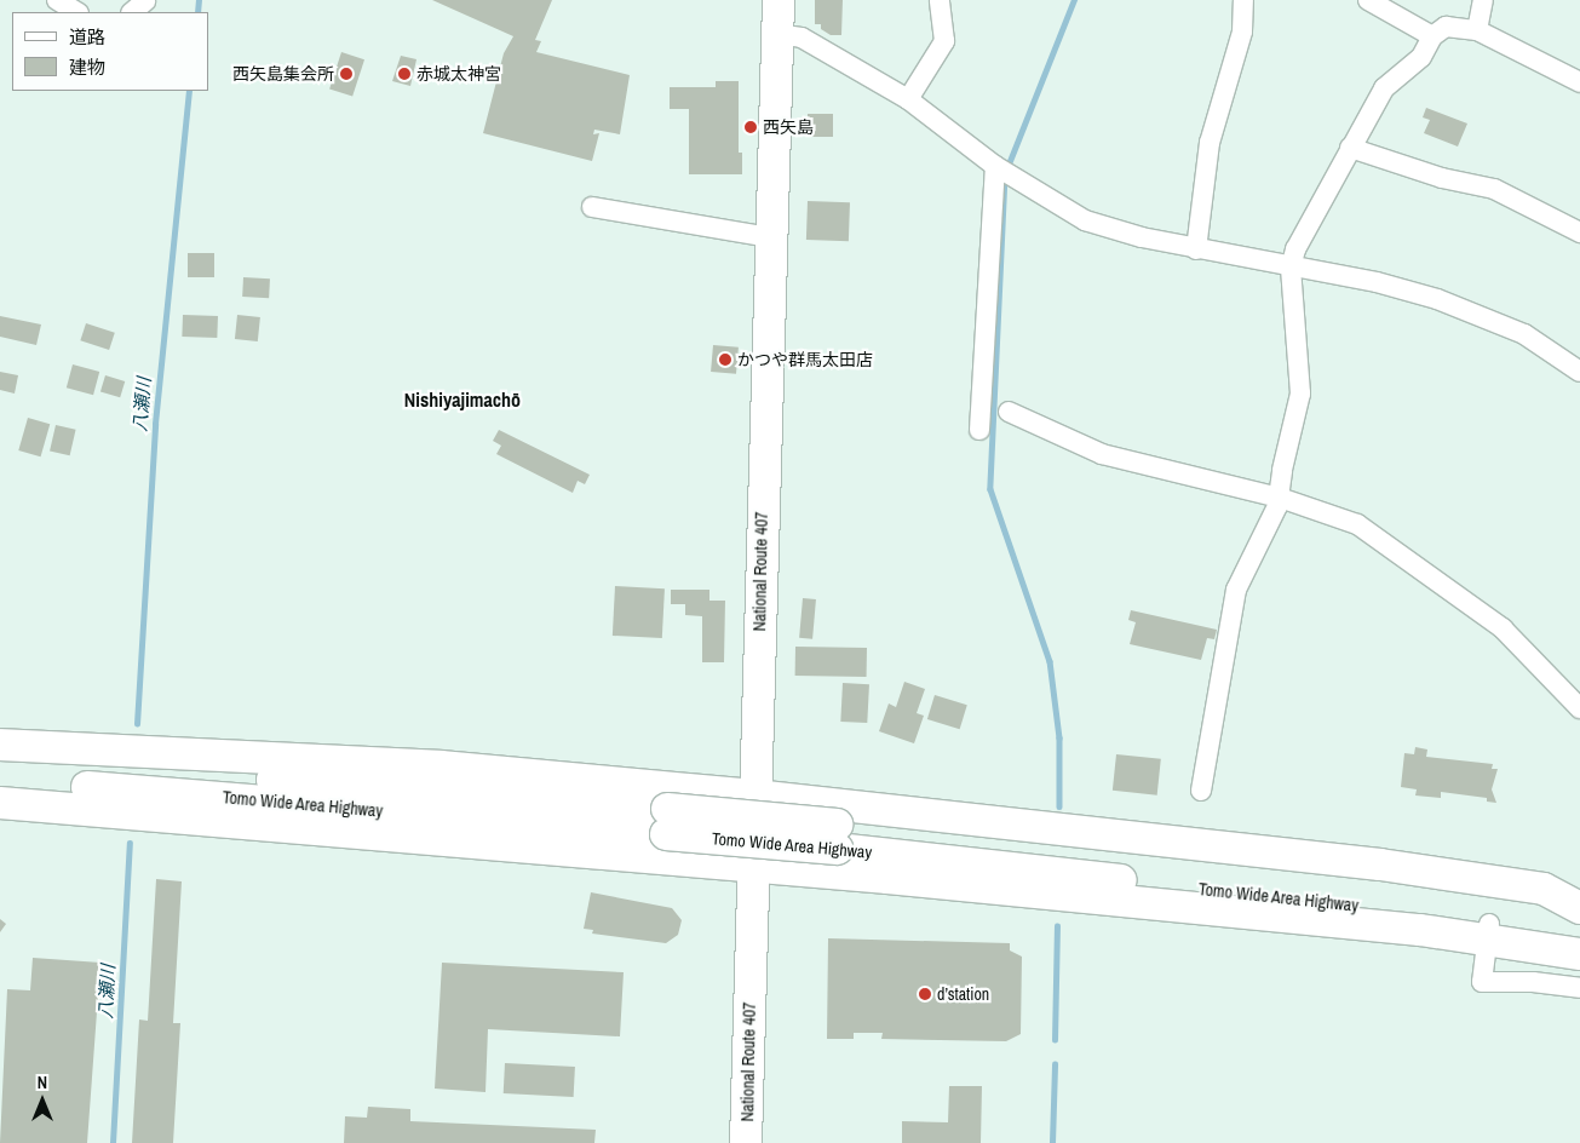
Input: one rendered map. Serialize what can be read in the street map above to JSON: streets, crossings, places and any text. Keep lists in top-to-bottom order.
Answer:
{
  "streets": {
    "highway": ["National Route 407", "Tomo Wide Area Highway"]
  },
  "districts": ["Nishiyajimachō"],
  "water": ["八瀬川"],
  "places": [
    "西矢島集会所",
    "赤城太神宮",
    "西矢島",
    "かつや群馬太田店",
    "d’station"
  ],
  "legend": ["道路", "建物"],
  "north": "top"
}
